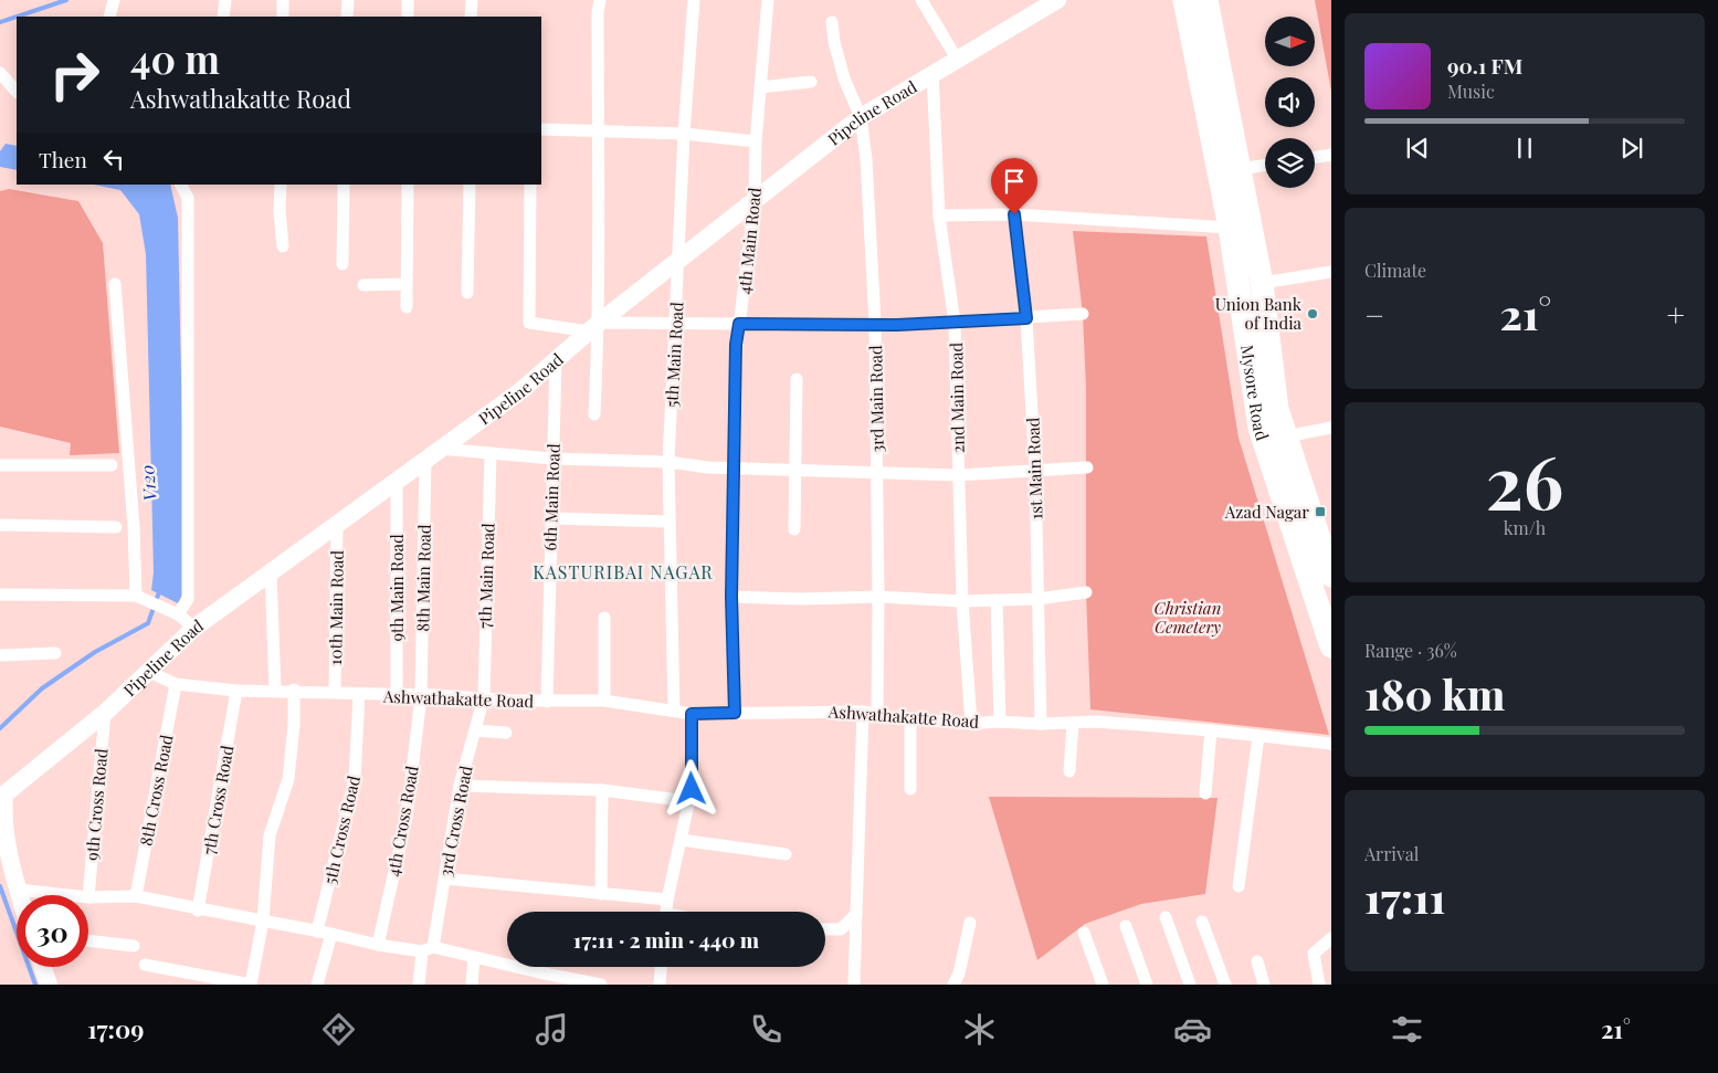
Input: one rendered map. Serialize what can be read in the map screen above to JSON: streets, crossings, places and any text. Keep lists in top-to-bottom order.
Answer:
{
  "streets": {
    "highway": ["Mysore Road"],
    "street": [
      "Pipeline Road",
      "4th Main Road",
      "5th Main Road",
      "2nd Main Road",
      "3rd Main Road",
      "1st Main Road",
      "6th Main Road",
      "7th Main Road",
      "8th Main Road",
      "9th Main Road",
      "10th Main Road",
      "Ashwathakatte Road",
      "8th Cross Road",
      "7th Cross Road",
      "9th Cross Road",
      "4th Cross Road",
      "3rd Cross Road",
      "5th Cross Road"
    ]
  },
  "crossings": [
    ["Pipeline Road", "4th Main Road"],
    ["Pipeline Road", "5th Main Road"],
    ["Pipeline Road", "2nd Main Road"],
    ["Pipeline Road", "3rd Main Road"],
    ["Pipeline Road", "6th Main Road"],
    ["Pipeline Road", "8th Main Road"],
    ["Pipeline Road", "9th Main Road"],
    ["Pipeline Road", "10th Main Road"],
    ["Pipeline Road", "Ashwathakatte Road"],
    ["Pipeline Road", "9th Cross Road"],
    ["4th Main Road", "Ashwathakatte Road"],
    ["5th Main Road", "Ashwathakatte Road"],
    ["2nd Main Road", "Ashwathakatte Road"],
    ["3rd Main Road", "Ashwathakatte Road"],
    ["1st Main Road", "Ashwathakatte Road"],
    ["6th Main Road", "Ashwathakatte Road"],
    ["7th Main Road", "Ashwathakatte Road"],
    ["7th Main Road", "3rd Cross Road"],
    ["8th Main Road", "Ashwathakatte Road"],
    ["8th Main Road", "4th Cross Road"],
    ["9th Main Road", "Ashwathakatte Road"],
    ["10th Main Road", "Ashwathakatte Road"],
    ["Ashwathakatte Road", "8th Cross Road"],
    ["Ashwathakatte Road", "7th Cross Road"],
    ["Ashwathakatte Road", "4th Cross Road"],
    ["Ashwathakatte Road", "3rd Cross Road"],
    ["Ashwathakatte Road", "5th Cross Road"]
  ],
  "districts": ["KASTURIBAI NAGAR"],
  "water": ["V120"],
  "parks": ["Christian Cemetery"],
  "places": {
    "other": ["Union Bank of India"],
    "transit": ["Azad Nagar"]
  },
  "north": "right",
  "page": {
    "turn": ["40 m", "Ashwathakatte Road"],
    "song": ["90.1 FM", "Music"],
    "then": "Then",
    "tile": [
      "Climate",
      ["26", "km/h"],
      ["Range · 36%", "180 km"],
      ["Arrival", "17:11"]
    ],
    "heat": ["−", "21°", "+"],
    "limit": "30",
    "trip": "17:11 · 2 min · 440 m",
    "tabs": ["17:09", "21°"]
  }
}
